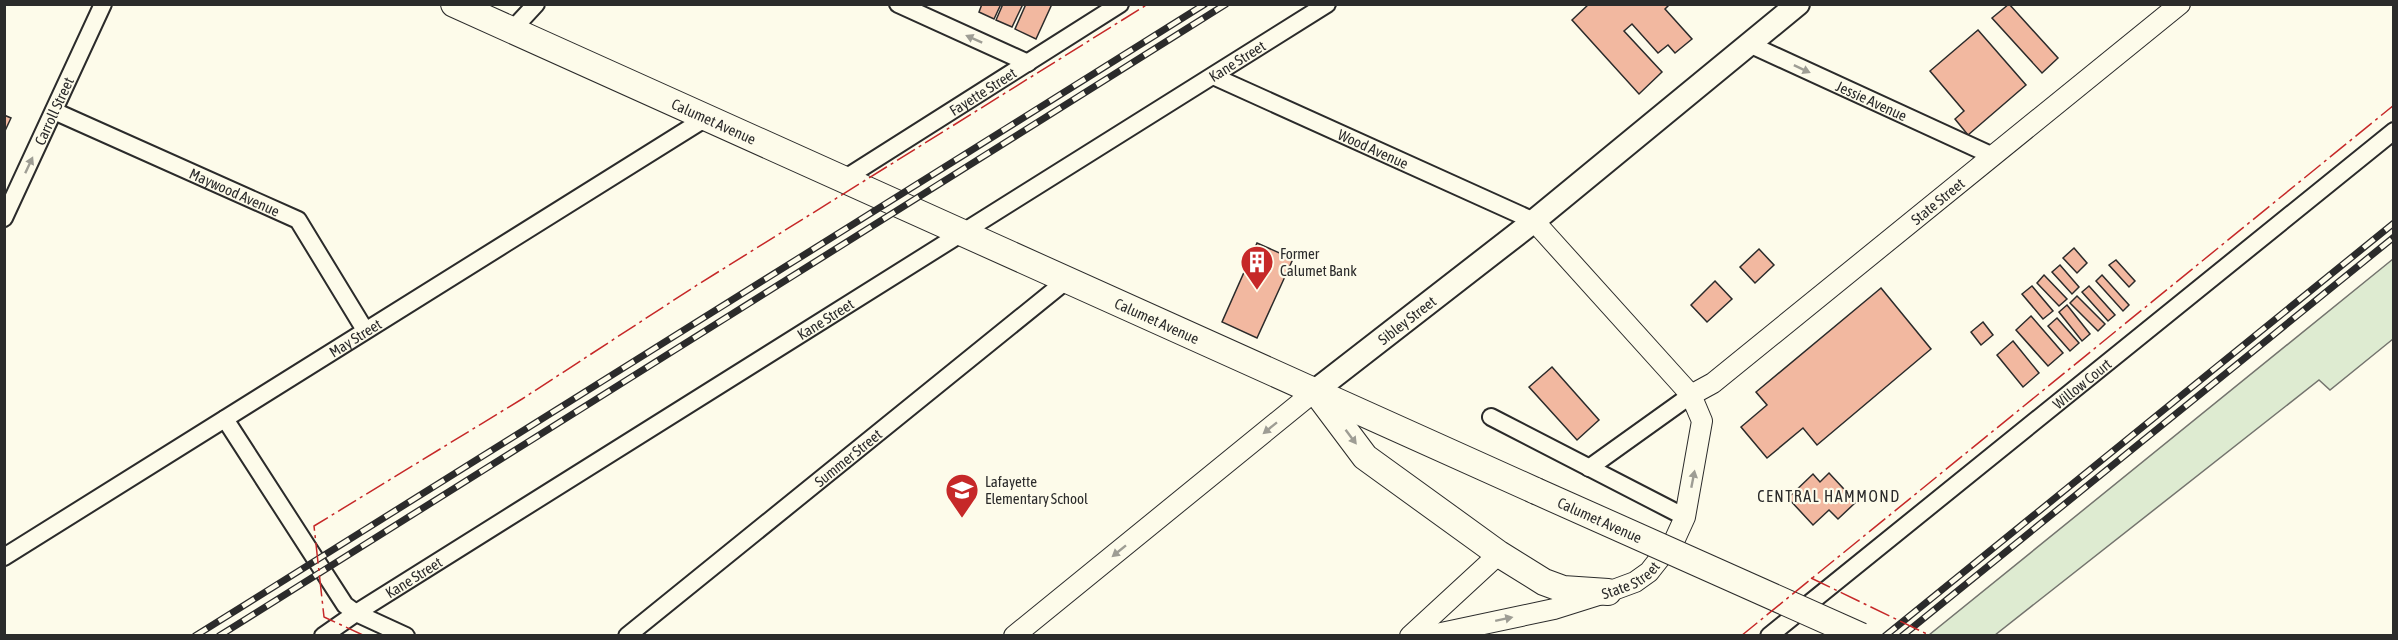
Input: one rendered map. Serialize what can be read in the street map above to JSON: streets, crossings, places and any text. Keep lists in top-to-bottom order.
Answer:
{
  "streets": {
    "main road": ["Calumet Avenue", "Sibley Street"],
    "street": [
      "Kane Street",
      "Fayette Street",
      "Jessie Avenue",
      "Carroll Street",
      "Wood Avenue",
      "Maywood Avenue",
      "State Street",
      "May Street",
      "Willow Court",
      "Summer Street"
    ]
  },
  "crossings": [
    ["Kane Street", "Calumet Avenue"],
    ["Kane Street", "Wood Avenue"],
    ["Fayette Street", "Calumet Avenue"],
    ["Jessie Avenue", "State Street"],
    ["Jessie Avenue", "Sibley Street"],
    ["Carroll Street", "Maywood Avenue"],
    ["Calumet Avenue", "Sibley Street"],
    ["Calumet Avenue", "May Street"],
    ["Calumet Avenue", "Summer Street"],
    ["Wood Avenue", "Sibley Street"],
    ["Maywood Avenue", "May Street"]
  ],
  "one_way": ["Jessie Avenue", "Carroll Street", "Sibley Street"],
  "districts": ["CENTRAL HAMMOND"],
  "places": {
    "building": ["Former Calumet Bank"],
    "school or university": ["Lafayette Elementary School"]
  }
}
